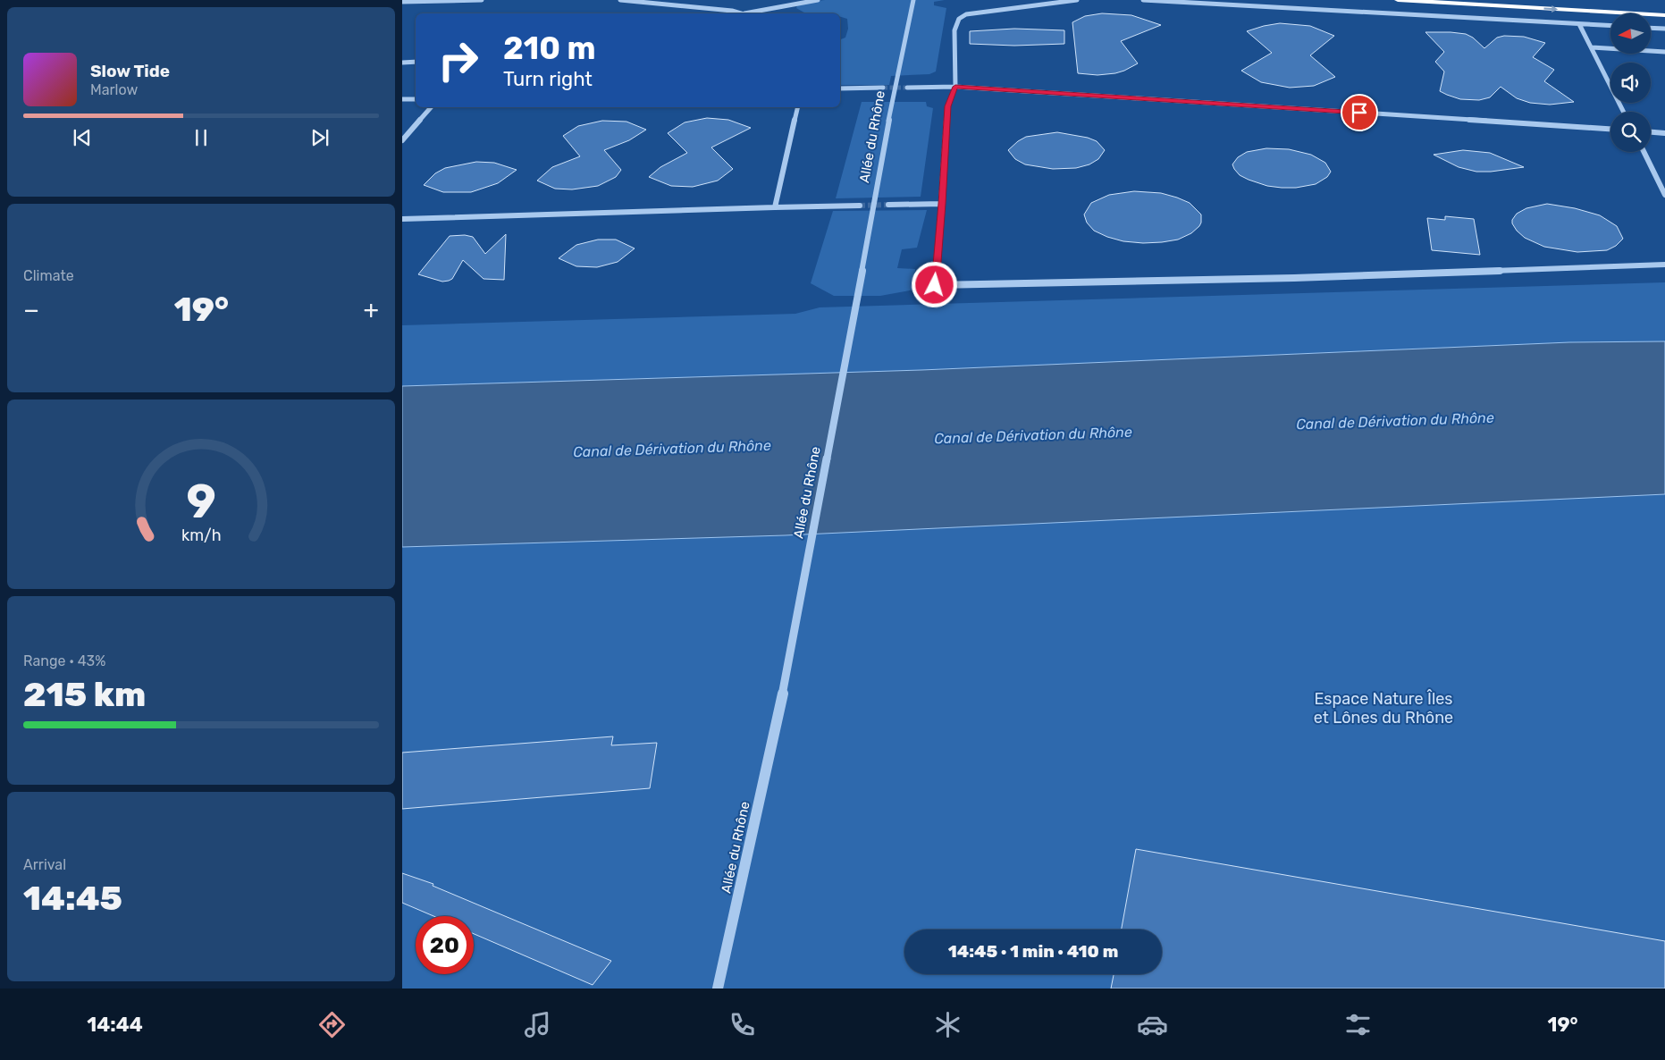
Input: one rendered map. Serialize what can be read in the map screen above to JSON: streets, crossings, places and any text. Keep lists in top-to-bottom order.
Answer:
{
  "streets": {
    "street": ["Allée du Rhône"]
  },
  "water": ["Canal de Dérivation du Rhône"],
  "parks": ["Espace Nature Îles et Lônes du Rhône"],
  "north": "left",
  "page": {
    "turn": ["210 m", "Turn right"],
    "song": ["Slow Tide", "Marlow"],
    "tile": [
      "Climate",
      ["Range · 43%", "215 km"],
      ["Arrival", "14:45"]
    ],
    "heat": ["−", "19°", "+"],
    "limit": "20",
    "trip": "14:45 · 1 min · 410 m",
    "tabs": ["14:44", "19°"],
    "gauge": ["9", "km/h"]
  }
}
